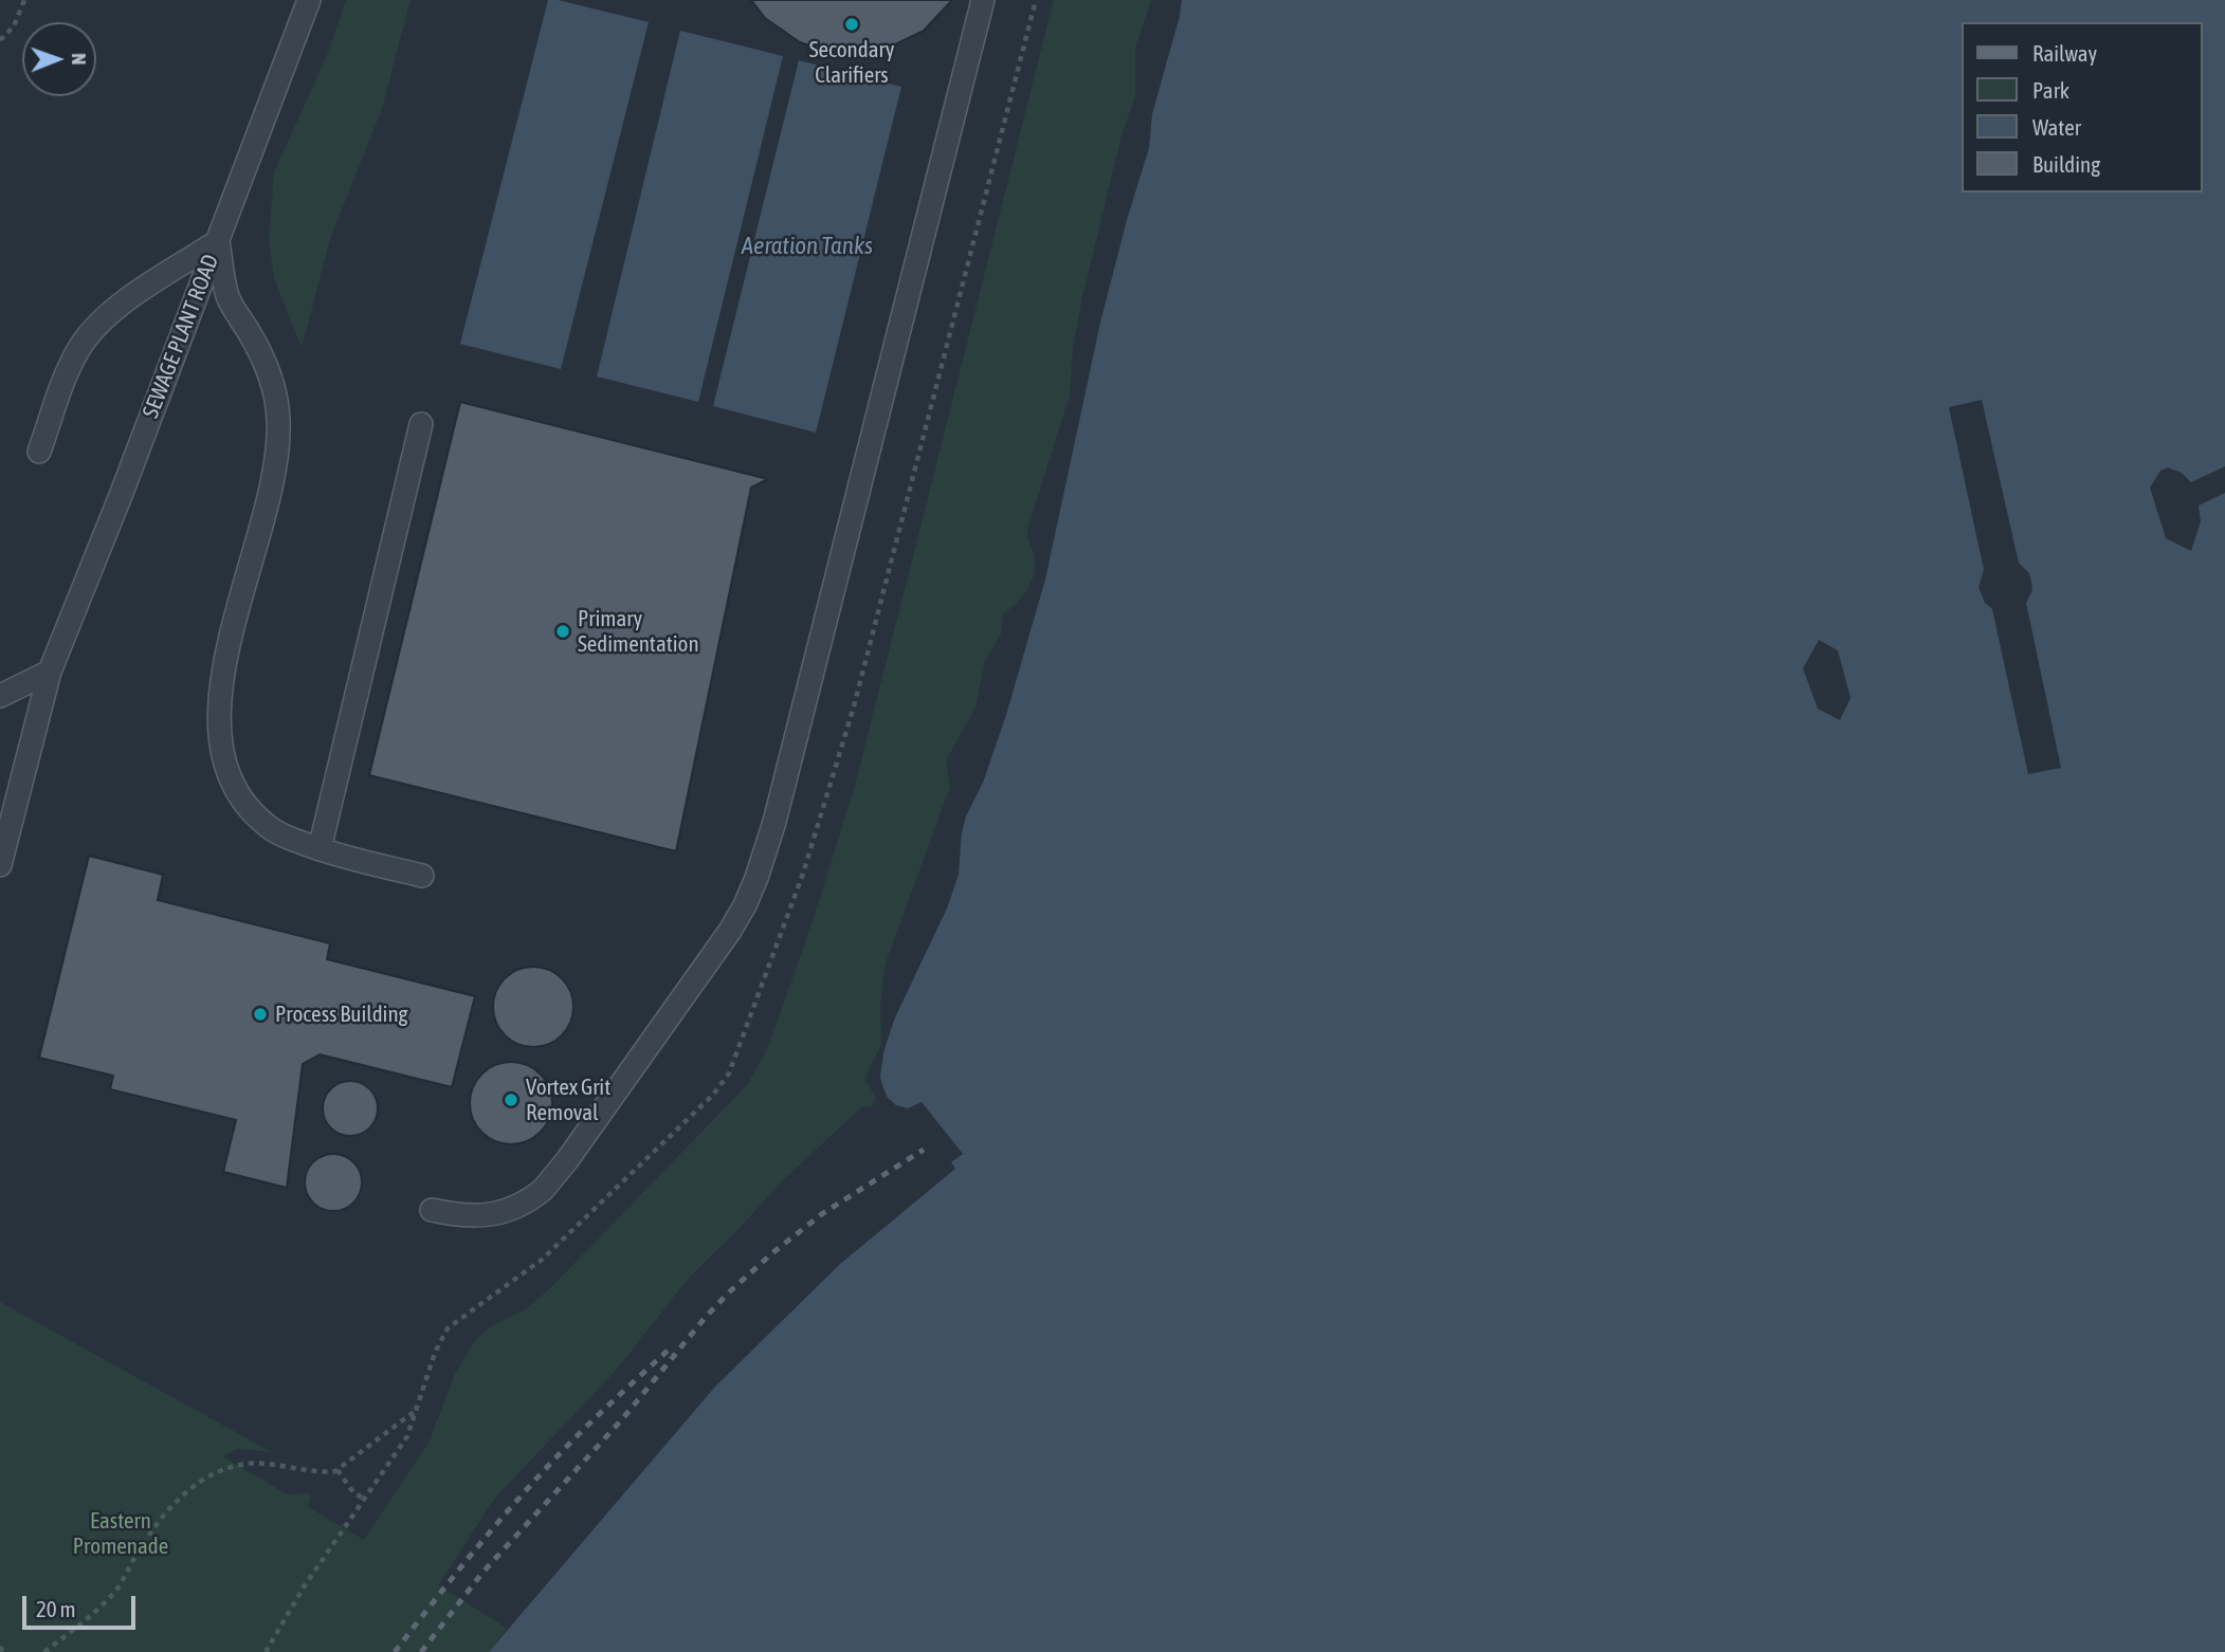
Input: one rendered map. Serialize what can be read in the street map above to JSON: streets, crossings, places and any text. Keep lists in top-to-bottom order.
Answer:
{
  "streets": {
    "lane": ["SEWAGE PLANT ROAD"]
  },
  "water": ["Aeration Tanks"],
  "parks": ["Eastern Promenade"],
  "places": [
    "Secondary Clarifiers",
    "Primary Sedimentation",
    "Process Building",
    "Vortex Grit Removal"
  ],
  "legend": [
    "Railway",
    "Park",
    "Water",
    "Building"
  ],
  "scale_bar": "20 m",
  "north": "right"
}
